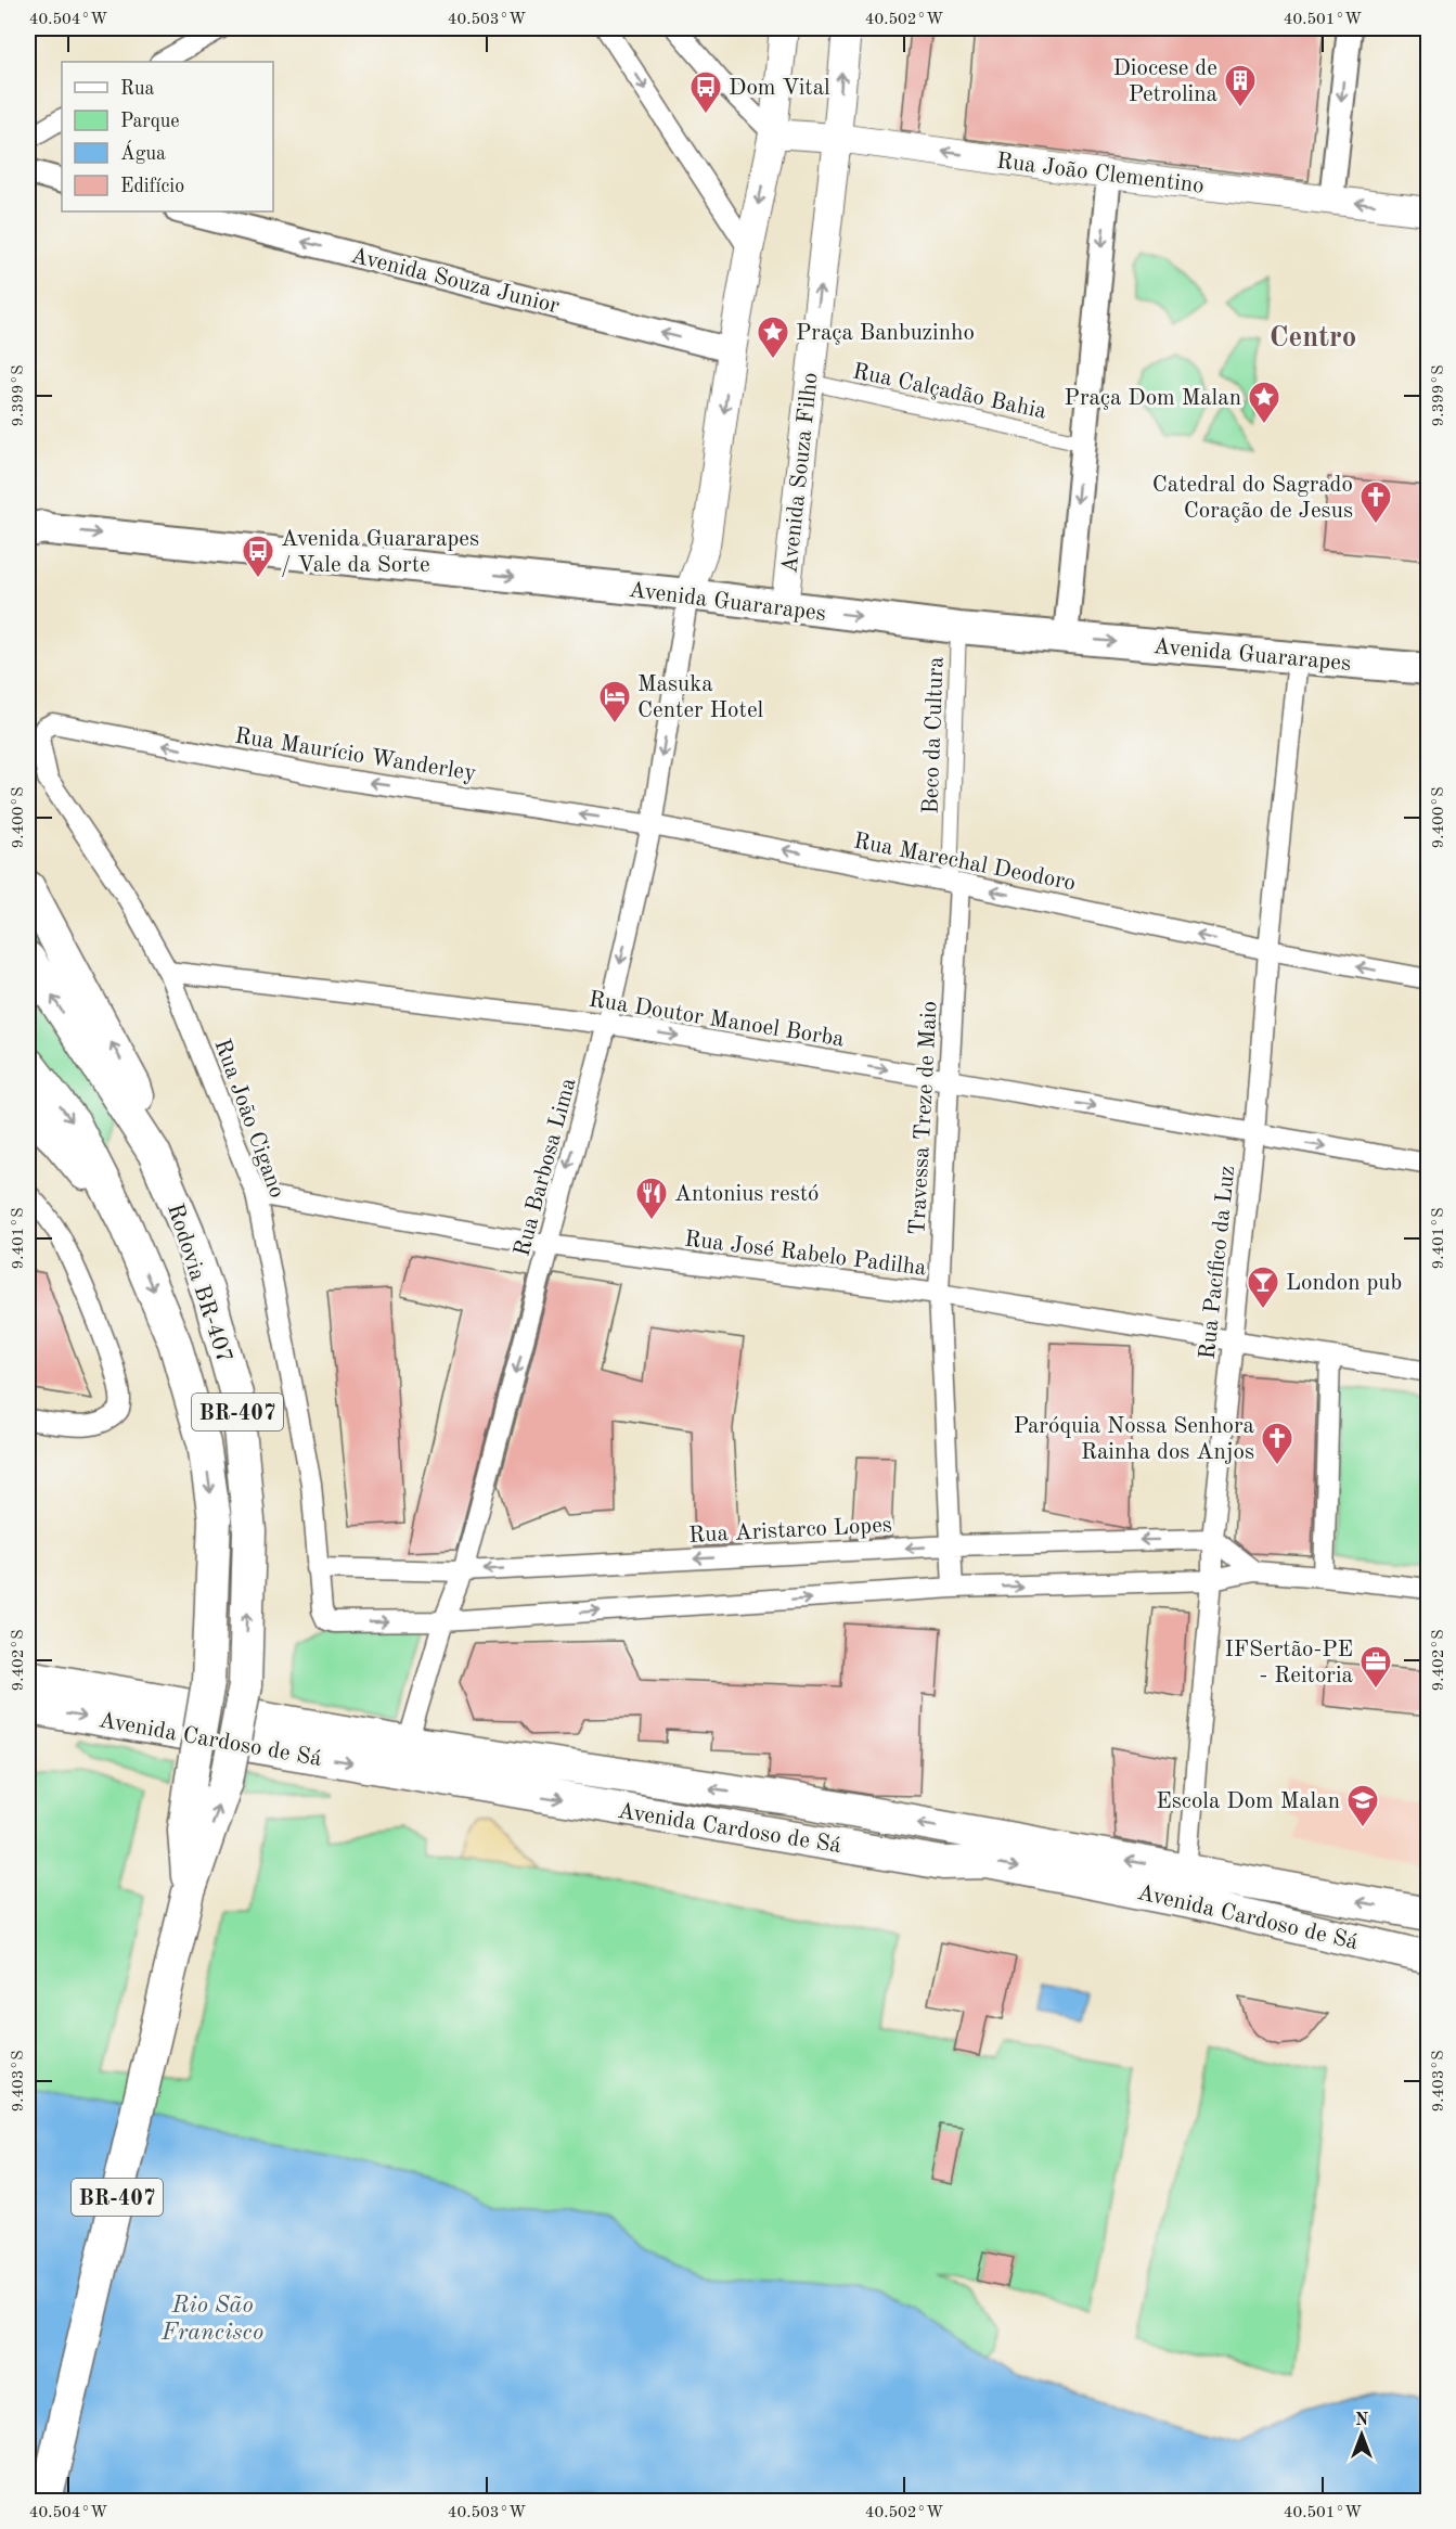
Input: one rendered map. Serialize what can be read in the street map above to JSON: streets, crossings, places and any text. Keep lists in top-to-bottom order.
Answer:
{
  "streets": {
    "highway": ["Rodovia BR-407", "BR-407", "Avenida Cardoso de Sá"],
    "main road": ["Rua João Clementino", "Avenida Souza Filho", "Avenida Guararapes"],
    "street": [
      "Avenida Souza Junior",
      "Rua Calçadão Bahia",
      "Beco da Cultura",
      "Rua Maurício Wanderley",
      "Rua Marechal Deodoro",
      "Rua Doutor Manoel Borba",
      "Rua João Cigano",
      "Travessa Treze de Maio",
      "Rua Barbosa Lima",
      "Rua José Rabelo Padilha",
      "Rua Pacífico da Luz",
      "Rua Aristarco Lopes"
    ]
  },
  "crossings": [
    ["Rua João Clementino", "Avenida Souza Filho"],
    ["Rua Calçadão Bahia", "Avenida Souza Filho"],
    ["Avenida Souza Filho", "Avenida Guararapes"],
    ["Avenida Guararapes", "Beco da Cultura"],
    ["Avenida Guararapes", "Rua Barbosa Lima"],
    ["Avenida Guararapes", "Rua Pacífico da Luz"],
    ["Beco da Cultura", "Rua Marechal Deodoro"],
    ["Beco da Cultura", "Travessa Treze de Maio"],
    ["Rua Maurício Wanderley", "Rua Marechal Deodoro"],
    ["Rua Maurício Wanderley", "Rua João Cigano"],
    ["Rua Maurício Wanderley", "Rua Barbosa Lima"],
    ["Rua Marechal Deodoro", "Travessa Treze de Maio"],
    ["Rua Marechal Deodoro", "Rua Barbosa Lima"],
    ["Rua Marechal Deodoro", "Rua Pacífico da Luz"],
    ["Rua Doutor Manoel Borba", "Rua João Cigano"],
    ["Rua Doutor Manoel Borba", "Travessa Treze de Maio"],
    ["Rua Doutor Manoel Borba", "Rua Barbosa Lima"],
    ["Rua Doutor Manoel Borba", "Rua Pacífico da Luz"],
    ["Rua João Cigano", "Rua Barbosa Lima"],
    ["Rua João Cigano", "Rua José Rabelo Padilha"],
    ["Rua João Cigano", "Rua Aristarco Lopes"],
    ["Travessa Treze de Maio", "Rua José Rabelo Padilha"],
    ["Travessa Treze de Maio", "Rua Aristarco Lopes"],
    ["Rua Barbosa Lima", "Rua José Rabelo Padilha"],
    ["Rua Barbosa Lima", "Rua Aristarco Lopes"],
    ["Rua Barbosa Lima", "Avenida Cardoso de Sá"],
    ["Rua José Rabelo Padilha", "Rua Pacífico da Luz"],
    ["Rua Pacífico da Luz", "Rua Aristarco Lopes"],
    ["Rua Pacífico da Luz", "Avenida Cardoso de Sá"],
    ["Rodovia BR-407", "BR-407"]
  ],
  "one_way": [
    "Rua João Clementino",
    "Avenida Souza Junior",
    "Avenida Guararapes",
    "Rua Maurício Wanderley",
    "Rua Marechal Deodoro",
    "Rua Doutor Manoel Borba",
    "Rua Barbosa Lima"
  ],
  "districts": ["Centro"],
  "water": ["Rio São Francisco"],
  "places": {
    "building": ["Diocese de Petrolina"],
    "bus stop": ["Dom Vital", "Avenida Guararapes / Vale da Sorte"],
    "place": ["Praça Banbuzinho", "Praça Dom Malan"],
    "church": ["Catedral do Sagrado Coração de Jesus", "Paróquia Nossa Senhora Rainha dos Anjos"],
    "hotel": ["Masuka Center Hotel"],
    "restaurant": ["Antonius restó"],
    "bar": ["London pub"],
    "office": ["IFSertão-PE - Reitoria"],
    "school or university": ["Escola Dom Malan"]
  },
  "legend": [
    "Rua",
    "Parque",
    "Água",
    "Edifício"
  ],
  "north": "top",
  "coordinates": [
    "40.504°W",
    "40.503°W",
    "40.502°W",
    "40.501°W",
    "9.399°S",
    "9.400°S",
    "9.401°S",
    "9.402°S",
    "9.403°S"
  ]
}
